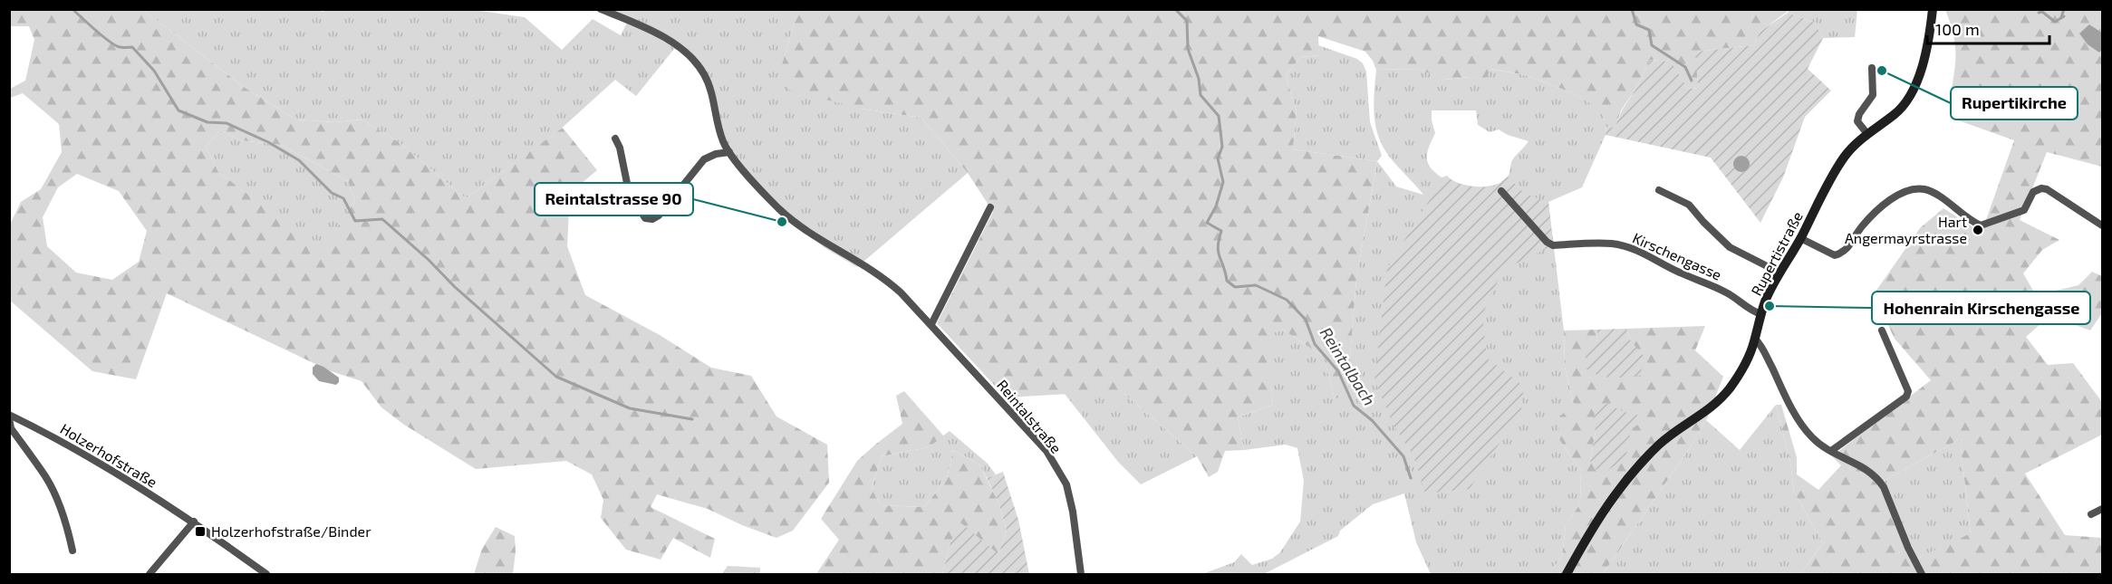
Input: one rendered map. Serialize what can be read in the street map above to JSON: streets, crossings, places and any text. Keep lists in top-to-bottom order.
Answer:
{
  "streets": {
    "main road": ["Rupertistraße"],
    "street": ["Kirschengasse", "Reintalstraße", "Holzerhofstraße"]
  },
  "crossings": [
    ["Rupertistraße", "Kirschengasse"]
  ],
  "water": ["Reintalbach"],
  "places": {
    "other": [
      "Rupertikirche",
      "Reintalstrasse 90",
      "Hart Angermayrstrasse",
      "Hohenrain Kirschengasse"
    ],
    "transit": ["Holzerhofstraße/Binder"]
  },
  "scale_bar": "100 m"
}
